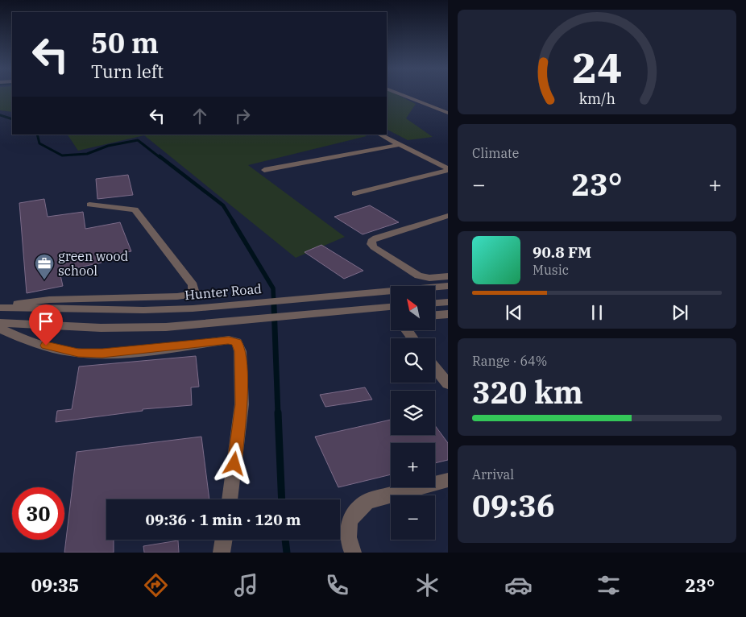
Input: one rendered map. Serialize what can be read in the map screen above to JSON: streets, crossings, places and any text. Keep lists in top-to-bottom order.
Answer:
{
  "streets": {
    "street": ["Hunter Road"]
  },
  "places": {
    "office": ["green wood school"]
  },
  "north": "top left",
  "page": {
    "turn": ["50 m", "Turn left"],
    "tile": [
      "Climate",
      ["Range · 64%", "320 km"],
      ["Arrival", "09:36"]
    ],
    "heat": ["−", "23°", "+"],
    "song": ["90.8 FM", "Music"],
    "map_buttons": ["+", "−"],
    "limit": "30",
    "trip": "09:36 · 1 min · 120 m",
    "tabs": ["09:35", "23°"],
    "gauge": ["24", "km/h"]
  }
}
